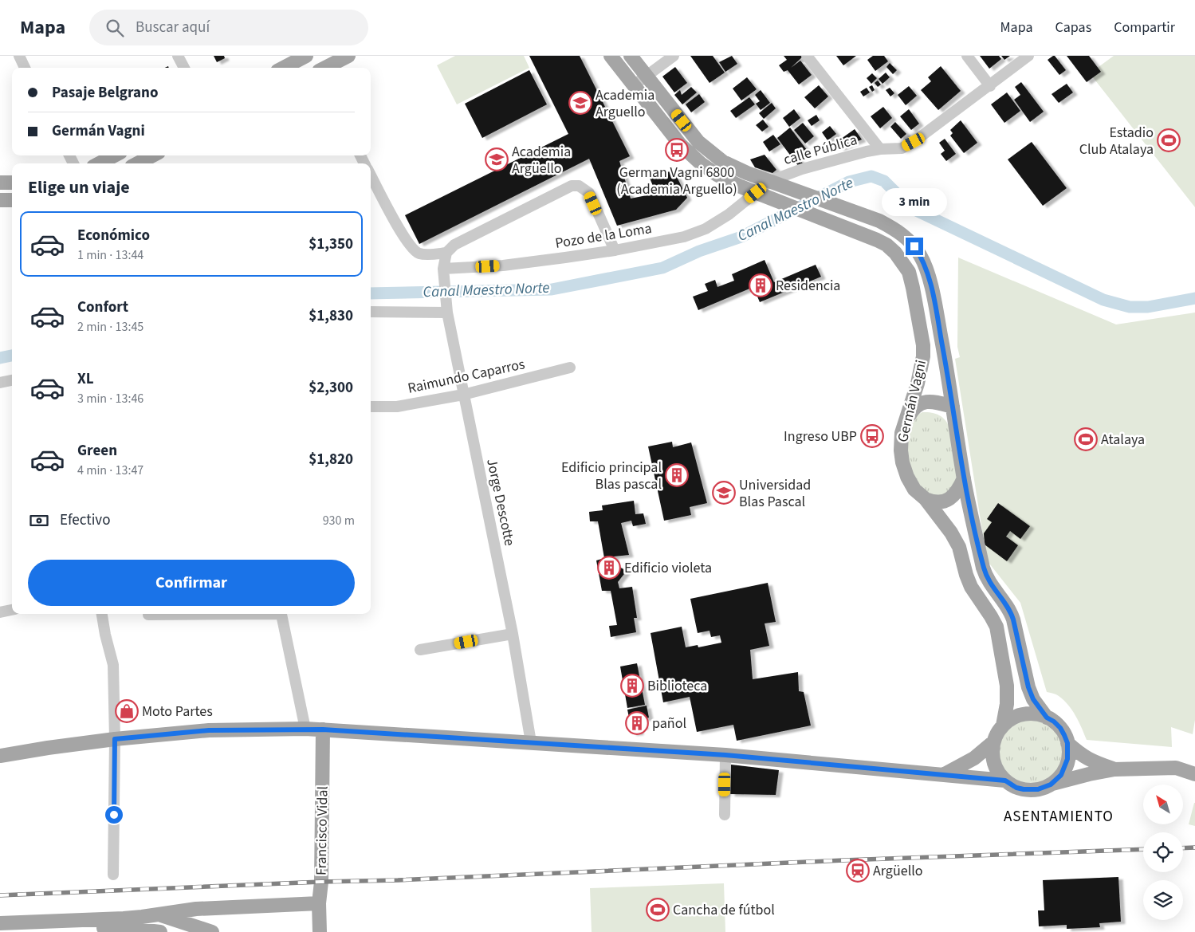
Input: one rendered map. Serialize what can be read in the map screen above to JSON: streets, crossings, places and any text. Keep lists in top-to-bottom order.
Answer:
{
  "streets": {
    "main road": ["Germán Vagni", "Francisco Vidal"],
    "street": [
      "calle Pública",
      "Pozo de la Loma",
      "Raimundo Caparros",
      "Jorge Descotte"
    ]
  },
  "crossings": [
    ["calle Pública", "Pozo de la Loma"],
    ["calle Pública", "Germán Vagni"],
    ["Pozo de la Loma", "Germán Vagni"],
    ["Pozo de la Loma", "Jorge Descotte"],
    ["Raimundo Caparros", "Jorge Descotte"]
  ],
  "districts": ["ASENTAMIENTO"],
  "water": ["Canal Maestro Norte"],
  "places": {
    "school or university": ["Academia Arguello", "Academia Argüello", "Universidad Blas Pascal"],
    "sports": ["Estadio Club Atalaya", "Atalaya", "Cancha de fútbol"],
    "bus stop": ["German Vagni 6800 (Academia Arguello)", "Ingreso UBP"],
    "building": [
      "Residencia",
      "Edificio principal Blas pascal",
      "Edificio violeta",
      "Biblioteca",
      "pañol"
    ],
    "shop": ["Moto Partes"],
    "station": ["Argüello"]
  },
  "north": "top left",
  "page": {
    "header": "Mapa",
    "search": "Buscar aquí",
    "nav": ["Mapa", "Capas", "Compartir"],
    "banner": ["Pasaje Belgrano", "Germán Vagni"],
    "heading": "Elige un viaje",
    "bubble": "3 min",
    "list": [
      {
        "name": "Económico",
        "note": "1 min · 13:44",
        "value": "$1,350"
      },
      {
        "name": "Confort",
        "note": "2 min · 13:45",
        "value": "$1,830"
      },
      {
        "name": "XL",
        "note": "3 min · 13:46",
        "value": "$2,300"
      },
      {
        "name": "Green",
        "note": "4 min · 13:47",
        "value": "$1,820"
      }
    ],
    "pay": ["Efectivo", "930 m"],
    "buttons": "Confirmar"
  }
}
